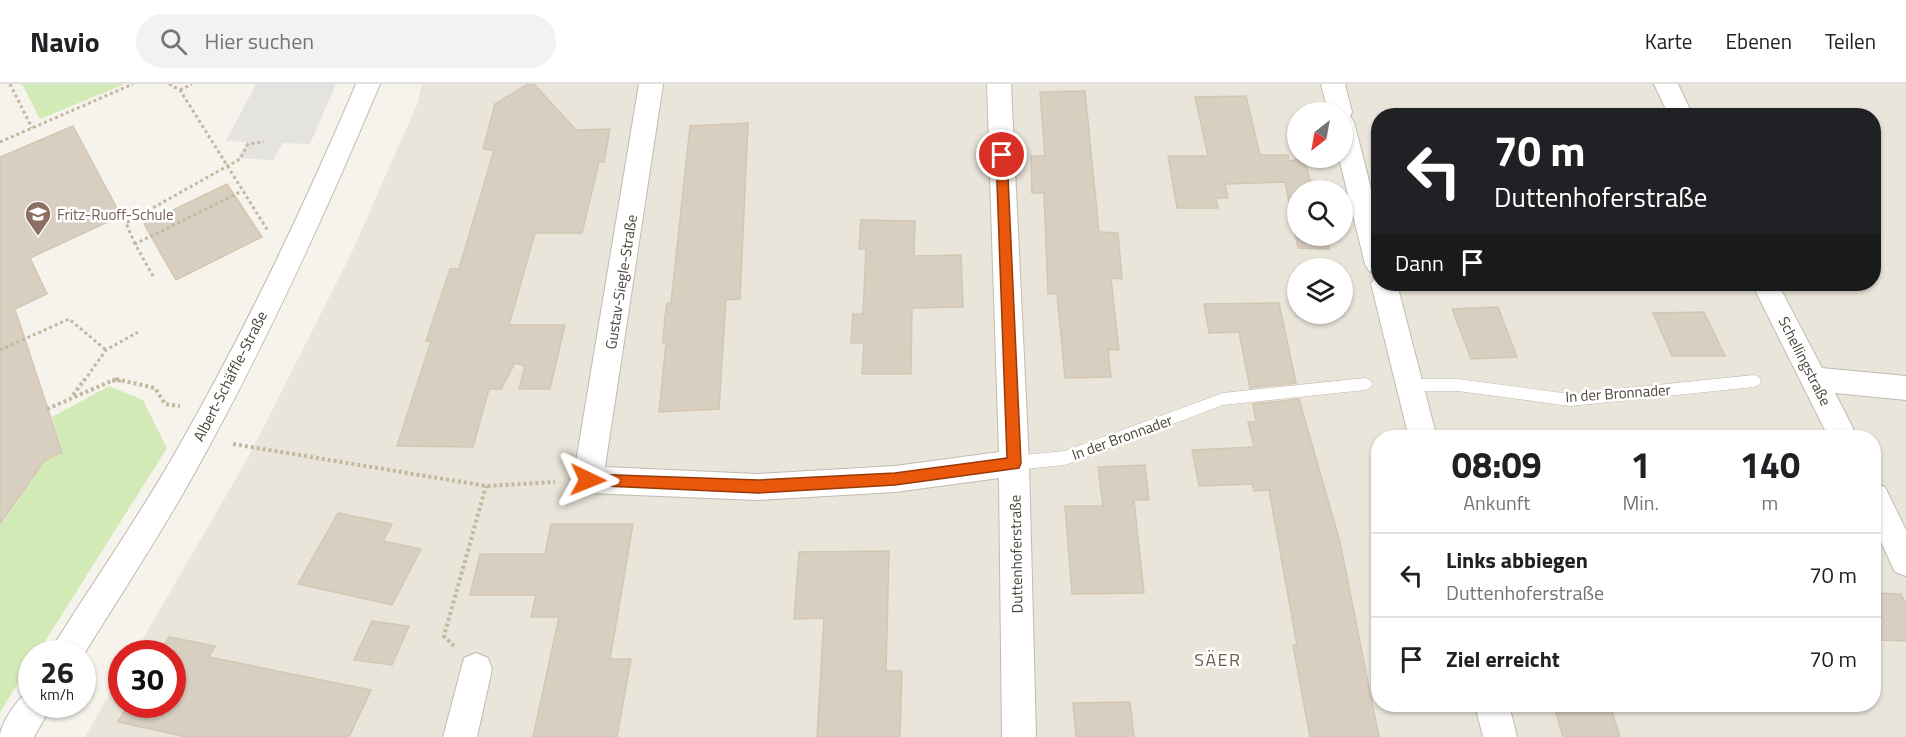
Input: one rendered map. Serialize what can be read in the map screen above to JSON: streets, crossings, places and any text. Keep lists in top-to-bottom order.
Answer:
{
  "streets": {
    "street": [
      "Gustav-Siegle-Straße",
      "Schellingstraße",
      "Albert-Schäffle-Straße",
      "In der Bronnader",
      "Duttenhoferstraße"
    ]
  },
  "crossings": [
    ["Gustav-Siegle-Straße", "In der Bronnader"],
    ["In der Bronnader", "Duttenhoferstraße"]
  ],
  "districts": ["SÄER"],
  "places": {
    "school or university": ["Fritz-Ruoff-Schule"]
  },
  "north": "bottom left",
  "page": {
    "header": "Navio",
    "search": "Hier suchen",
    "nav": ["Karte", "Ebenen", "Teilen"],
    "turn": ["70 m", "Duttenhoferstraße"],
    "then": "Dann",
    "eta": [
      "08:09",
      "Ankunft",
      "1",
      "Min.",
      "140",
      "m"
    ],
    "list": [
      {
        "name": "Links abbiegen",
        "note": "Duttenhoferstraße",
        "value": "70 m"
      },
      {
        "name": "Ziel erreicht",
        "value": "70 m"
      }
    ],
    "speed": "26 km/h",
    "limit": "30"
  }
}
